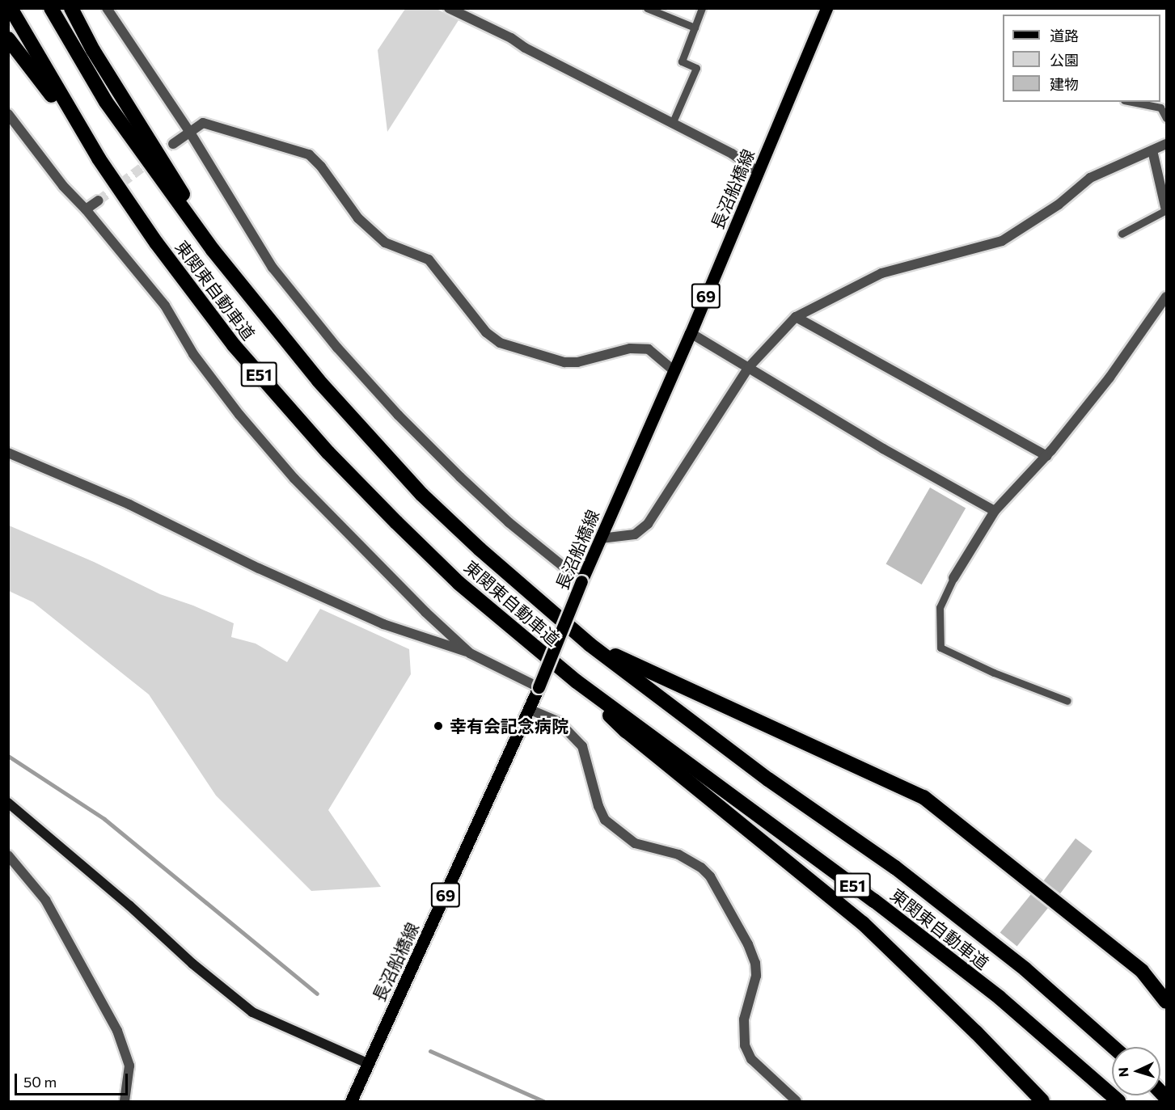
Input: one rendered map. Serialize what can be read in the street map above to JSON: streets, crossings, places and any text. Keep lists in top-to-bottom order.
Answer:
{
  "streets": {
    "highway": ["東関東自動車道", "E51"],
    "main road": ["長沼船橋線", "69"]
  },
  "places": ["幸有会記念病院"],
  "legend": ["道路", "公園", "建物"],
  "scale_bar": "50 m",
  "north": "left"
}
